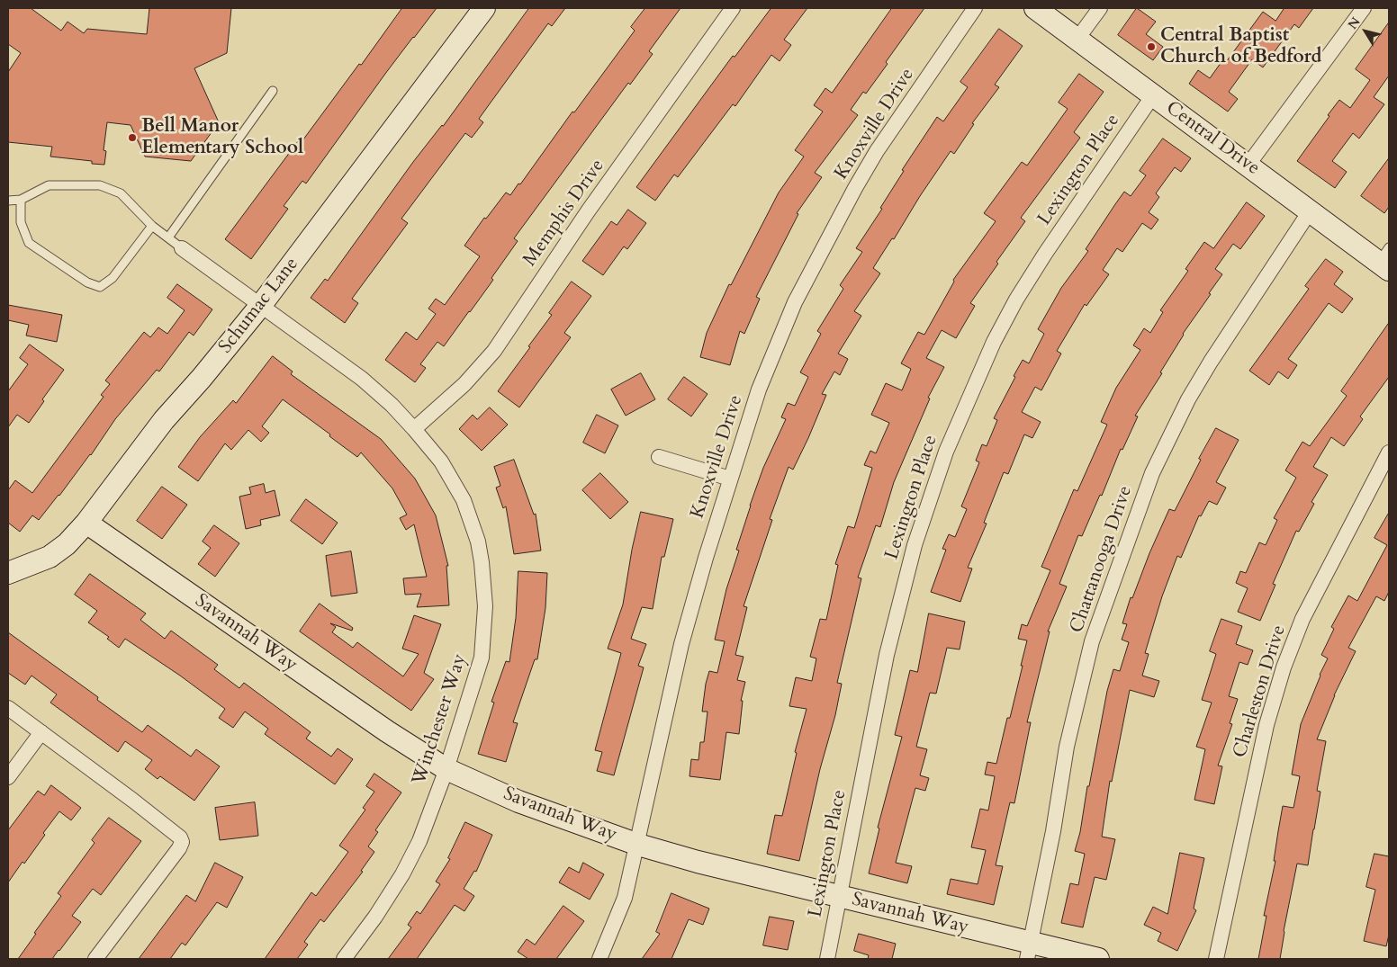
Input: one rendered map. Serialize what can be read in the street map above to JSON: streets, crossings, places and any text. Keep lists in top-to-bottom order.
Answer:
{
  "streets": {
    "street": [
      "Knoxville Drive",
      "Central Drive",
      "Lexington Place",
      "Memphis Drive",
      "Schumac Lane",
      "Chattanooga Drive",
      "Savannah Way",
      "Charleston Drive",
      "Winchester Way"
    ]
  },
  "crossings": [
    ["Knoxville Drive", "Savannah Way"],
    ["Central Drive", "Lexington Place"],
    ["Central Drive", "Chattanooga Drive"],
    ["Lexington Place", "Savannah Way"],
    ["Memphis Drive", "Winchester Way"],
    ["Schumac Lane", "Savannah Way"],
    ["Schumac Lane", "Winchester Way"],
    ["Chattanooga Drive", "Savannah Way"],
    ["Savannah Way", "Winchester Way"]
  ],
  "places": ["Central Baptist Church of Bedford", "Bell Manor Elementary School"],
  "north": "top left"
}
